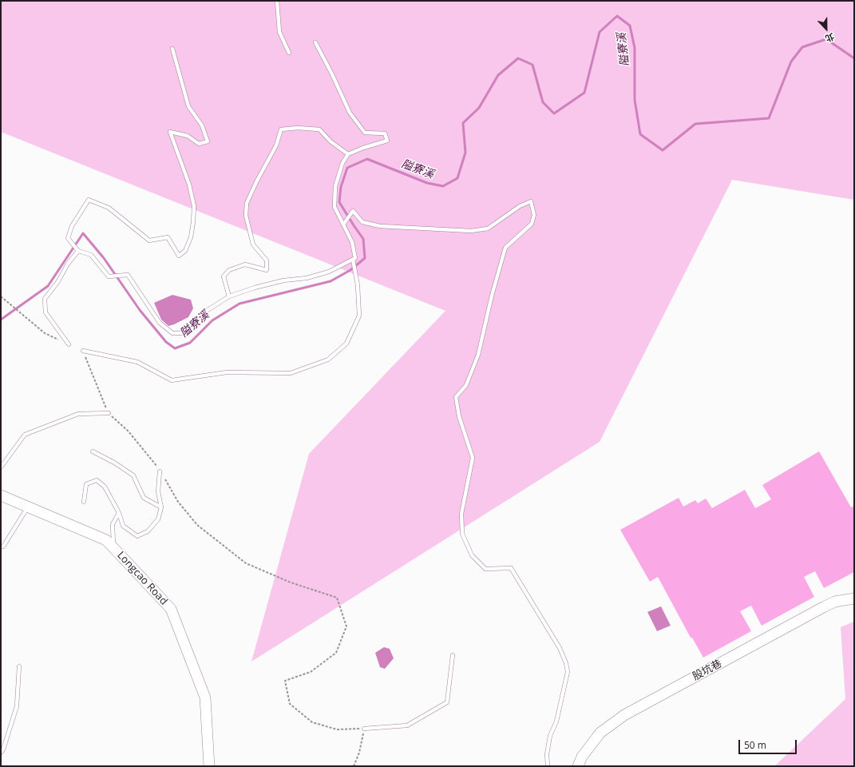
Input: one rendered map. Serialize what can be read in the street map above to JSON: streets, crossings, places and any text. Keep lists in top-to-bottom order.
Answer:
{
  "streets": {
    "street": ["Longcao Road", "股坑巷"]
  },
  "water": ["隘寮溪"],
  "scale_bar": "50 m",
  "north": "bottom"
}
